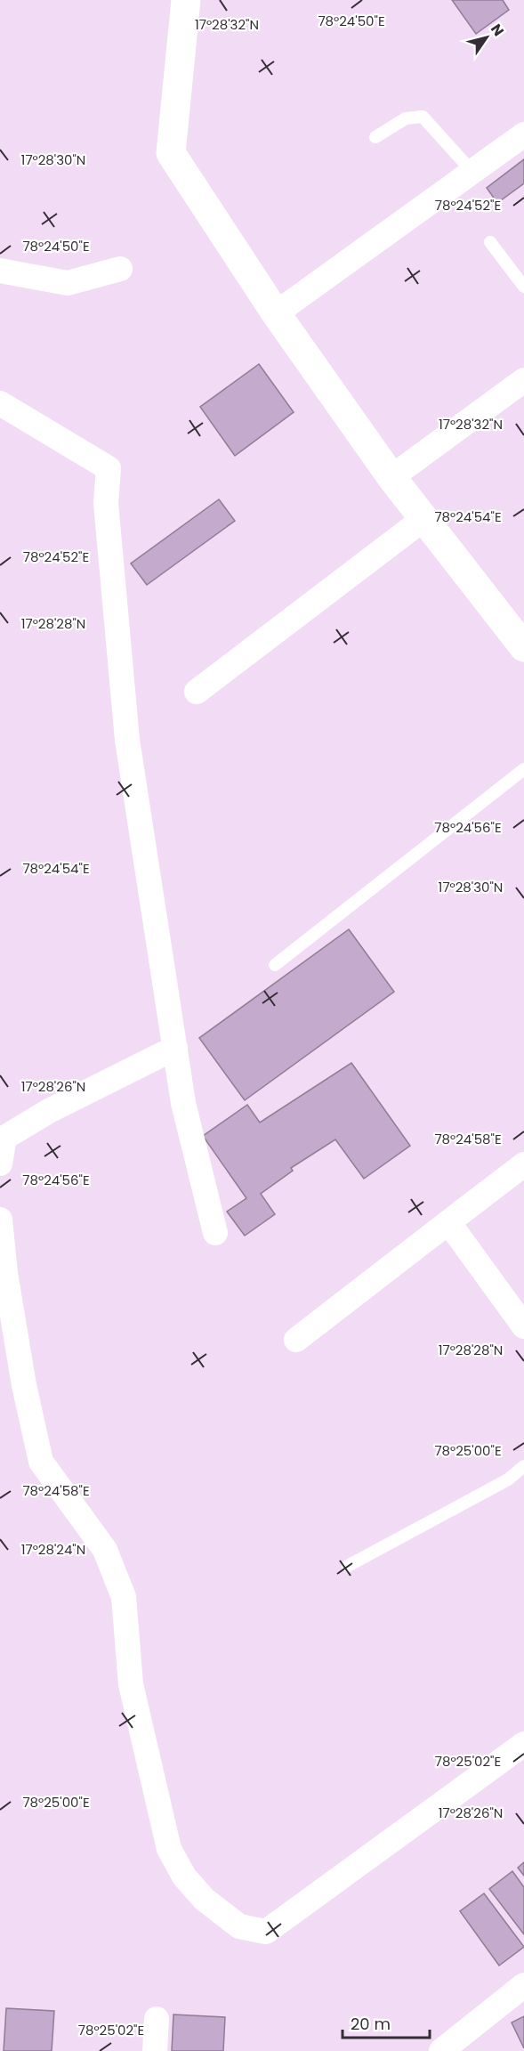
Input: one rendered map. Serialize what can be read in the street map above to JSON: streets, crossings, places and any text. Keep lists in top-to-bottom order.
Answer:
{
  "scale_bar": "20 m",
  "north": "top right",
  "coordinates": [
    "78°24'50\"E",
    "17°28'32\"N",
    "17°28'30\"N",
    "78°24'52\"E",
    "78°24'54\"E",
    "17°28'28\"N",
    "78°24'56\"E",
    "17°28'26\"N",
    "78°24'58\"E",
    "78°25'00\"E",
    "17°28'24\"N",
    "78°25'02\"E"
  ]
}
